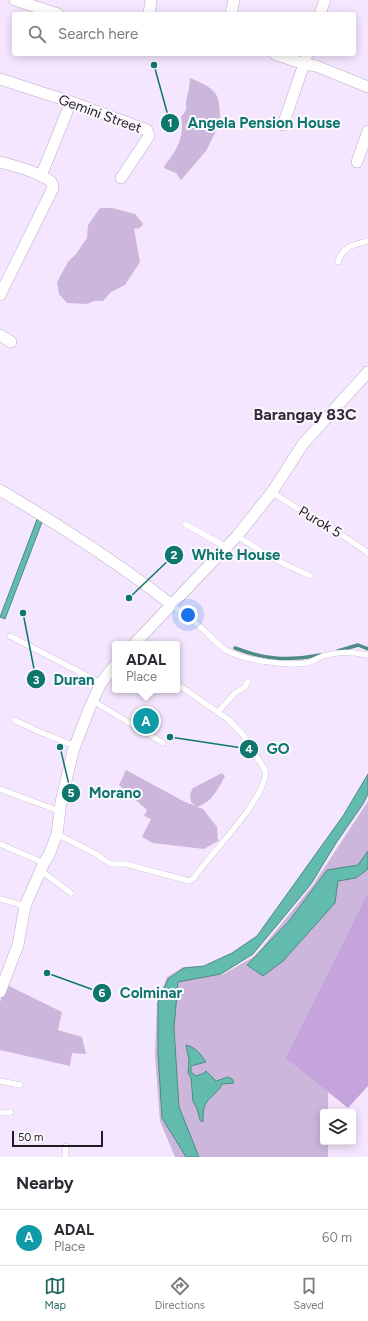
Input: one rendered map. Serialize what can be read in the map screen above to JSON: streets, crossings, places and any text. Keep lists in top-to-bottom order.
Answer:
{
  "streets": {
    "street": ["Gemini Street"],
    "lane": ["Purok 5"]
  },
  "districts": ["Barangay 83C"],
  "places": [
    "Angela Pension House",
    "White House",
    "Duran",
    "GO",
    "Morano",
    "Colminar"
  ],
  "scale_bar": "50 m",
  "page": {
    "search": "Search here",
    "popup": ["ADAL", "Place"],
    "pins": "A",
    "scale": "50 m",
    "heading": "Nearby",
    "list": [
      {
        "mark": "A",
        "name": "ADAL",
        "note": "Place",
        "value": "60 m"
      }
    ],
    "nav": ["Map", "Directions", "Saved"]
  }
}
